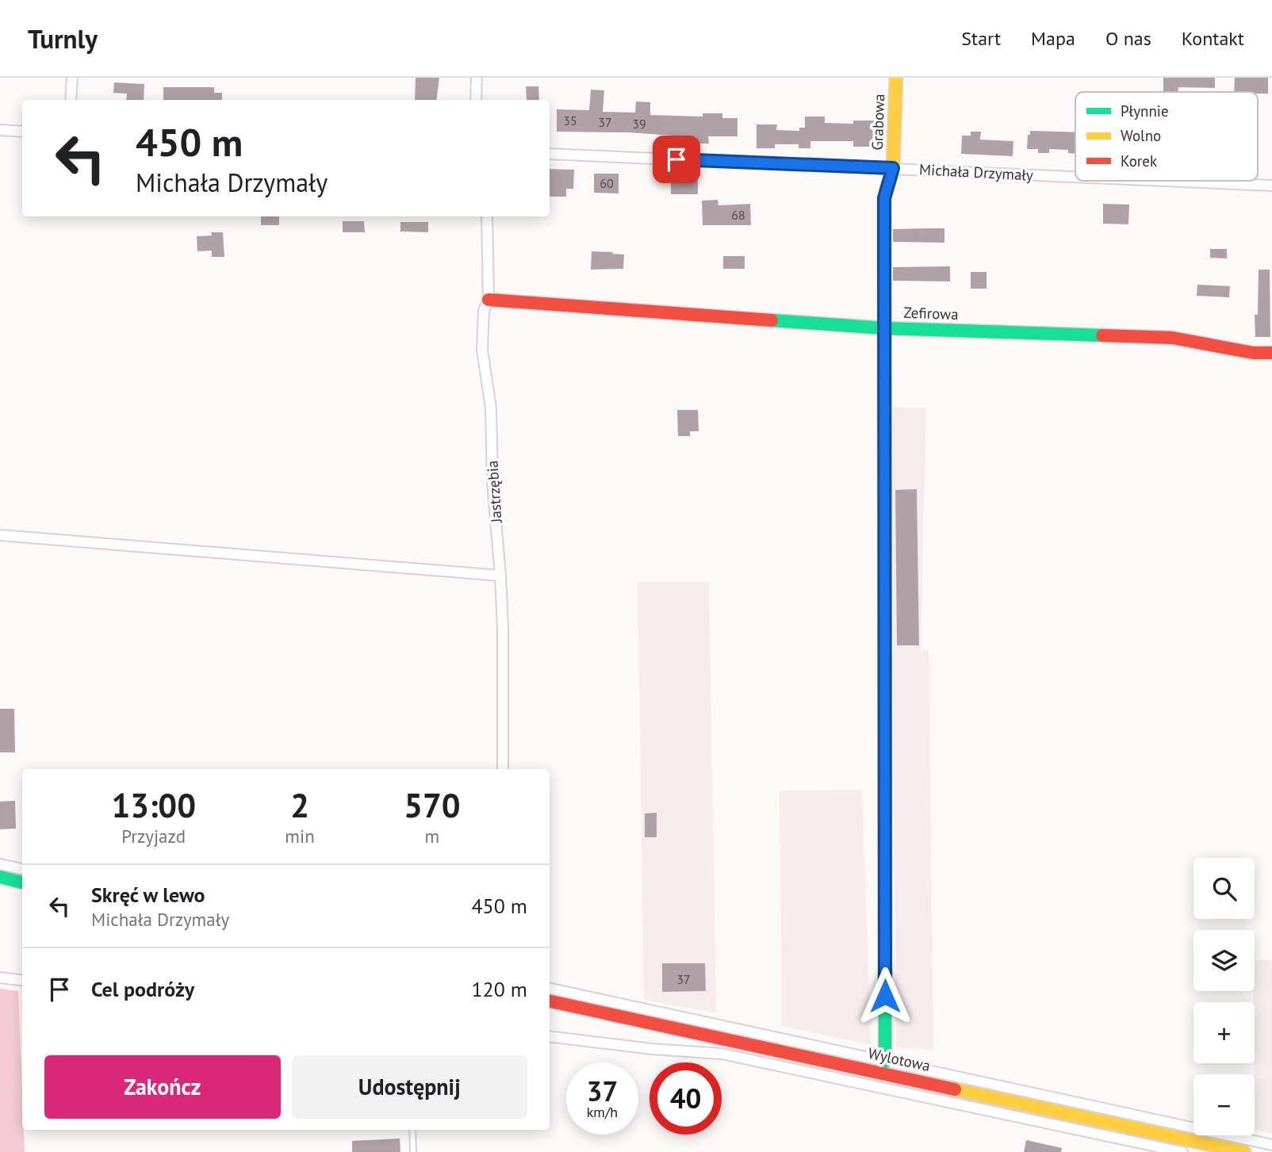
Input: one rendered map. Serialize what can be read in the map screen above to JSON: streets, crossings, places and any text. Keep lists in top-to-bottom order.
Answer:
{
  "streets": {
    "street": [
      "Grabowa",
      "Michała Drzymały",
      "Zefirowa",
      "Jastrzębia",
      "Wylotowa"
    ]
  },
  "crossings": [
    ["Grabowa", "Michała Drzymały"],
    ["Grabowa", "Zefirowa"],
    ["Grabowa", "Wylotowa"],
    ["Zefirowa", "Jastrzębia"]
  ],
  "house_numbers": [
    "35",
    "37",
    "39",
    "60",
    "68",
    "37"
  ],
  "legend": ["Płynnie", "Wolno", "Korek"],
  "page": {
    "header": "Turnly",
    "nav": [
      "Start",
      "Mapa",
      "O nas",
      "Kontakt"
    ],
    "turn": ["450 m", "Michała Drzymały"],
    "eta": [
      "13:00",
      "Przyjazd",
      "2",
      "min",
      "570",
      "m"
    ],
    "map_buttons": ["+", "−"],
    "list": [
      {
        "name": "Skręć w lewo",
        "note": "Michała Drzymały",
        "value": "450 m"
      },
      {
        "name": "Cel podróży",
        "value": "120 m"
      }
    ],
    "buttons": ["Zakończ", "Udostępnij"],
    "speed": "37 km/h",
    "limit": "40"
  }
}
